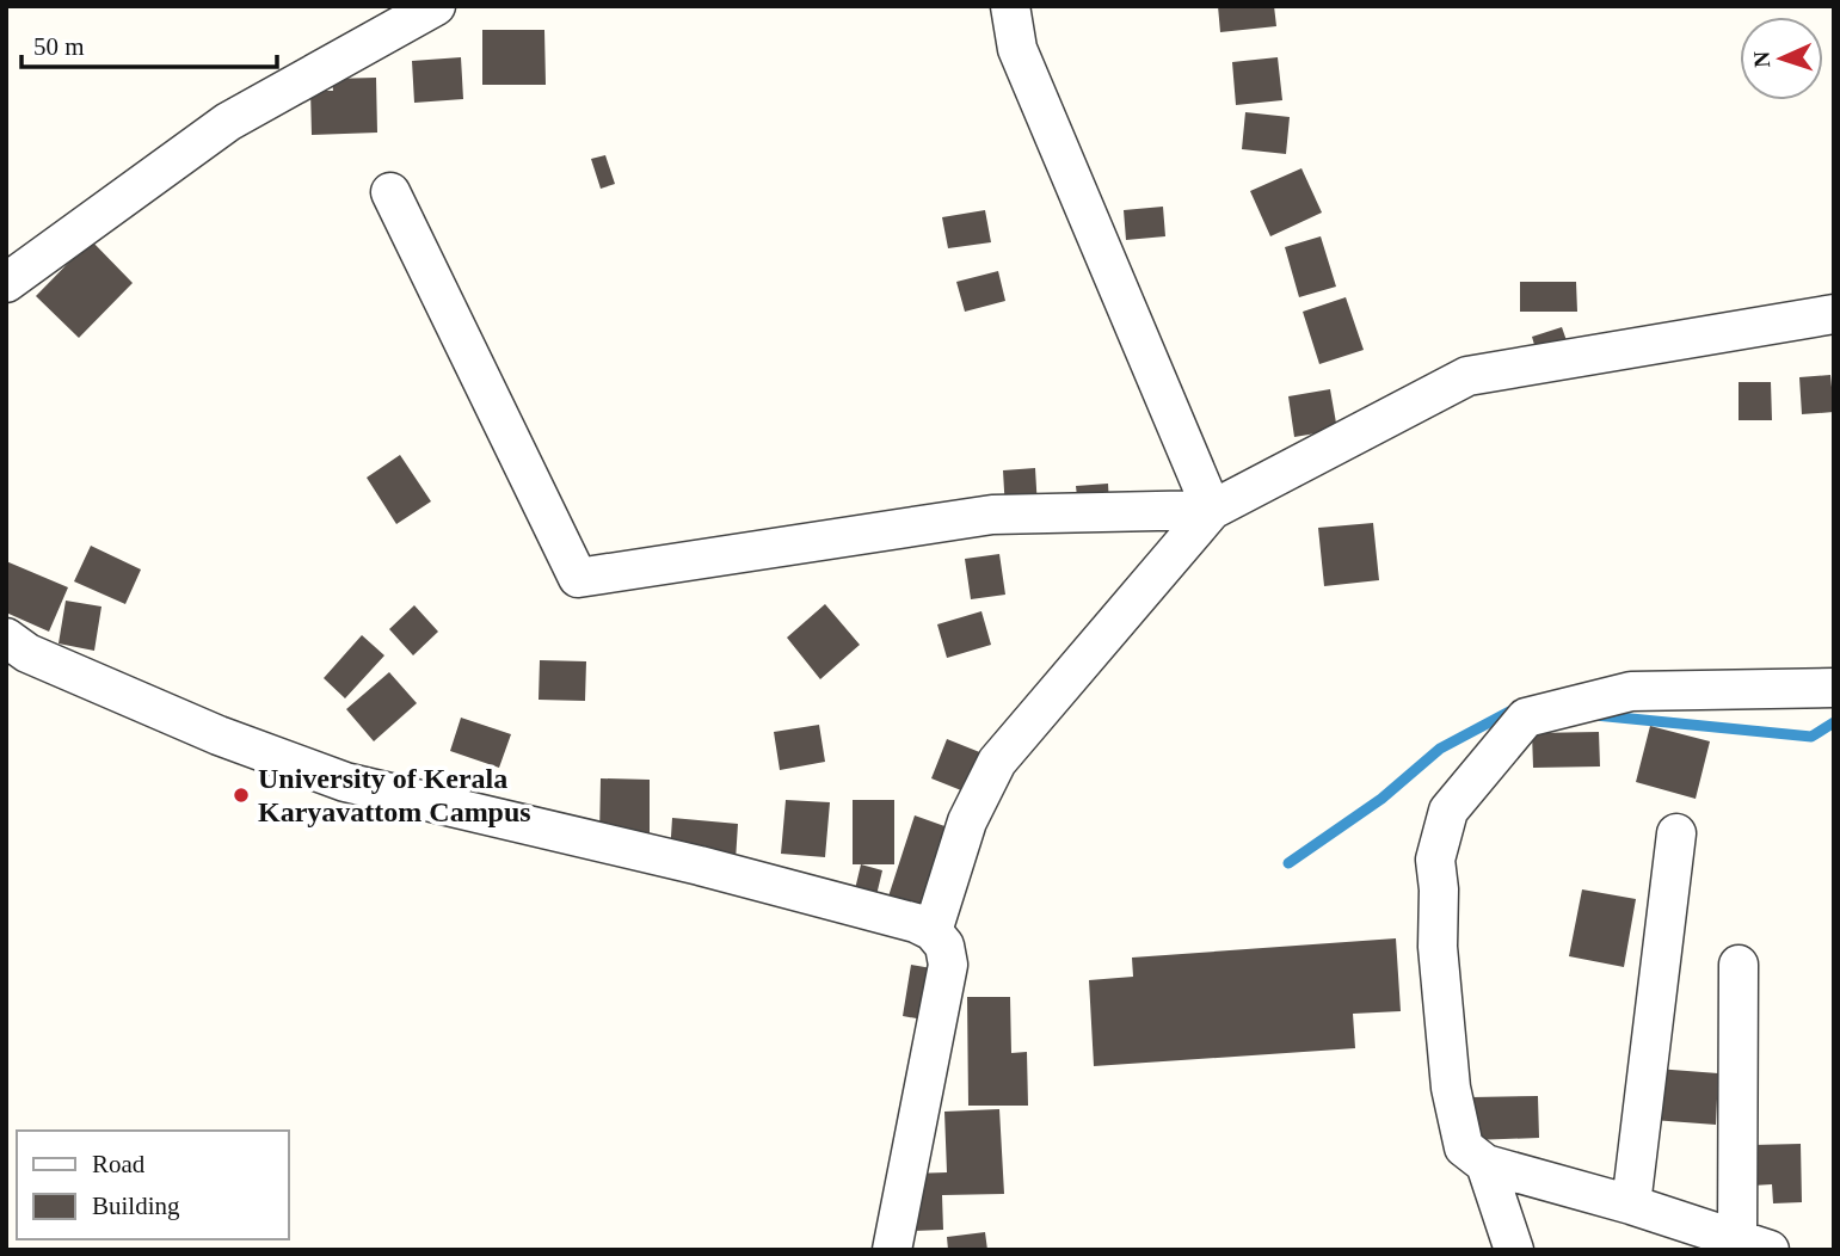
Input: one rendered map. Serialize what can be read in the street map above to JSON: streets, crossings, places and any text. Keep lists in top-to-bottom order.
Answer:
{
  "places": ["University of Kerala Karyavattom Campus"],
  "legend": ["Road", "Building"],
  "scale_bar": "50 m",
  "north": "left"
}
